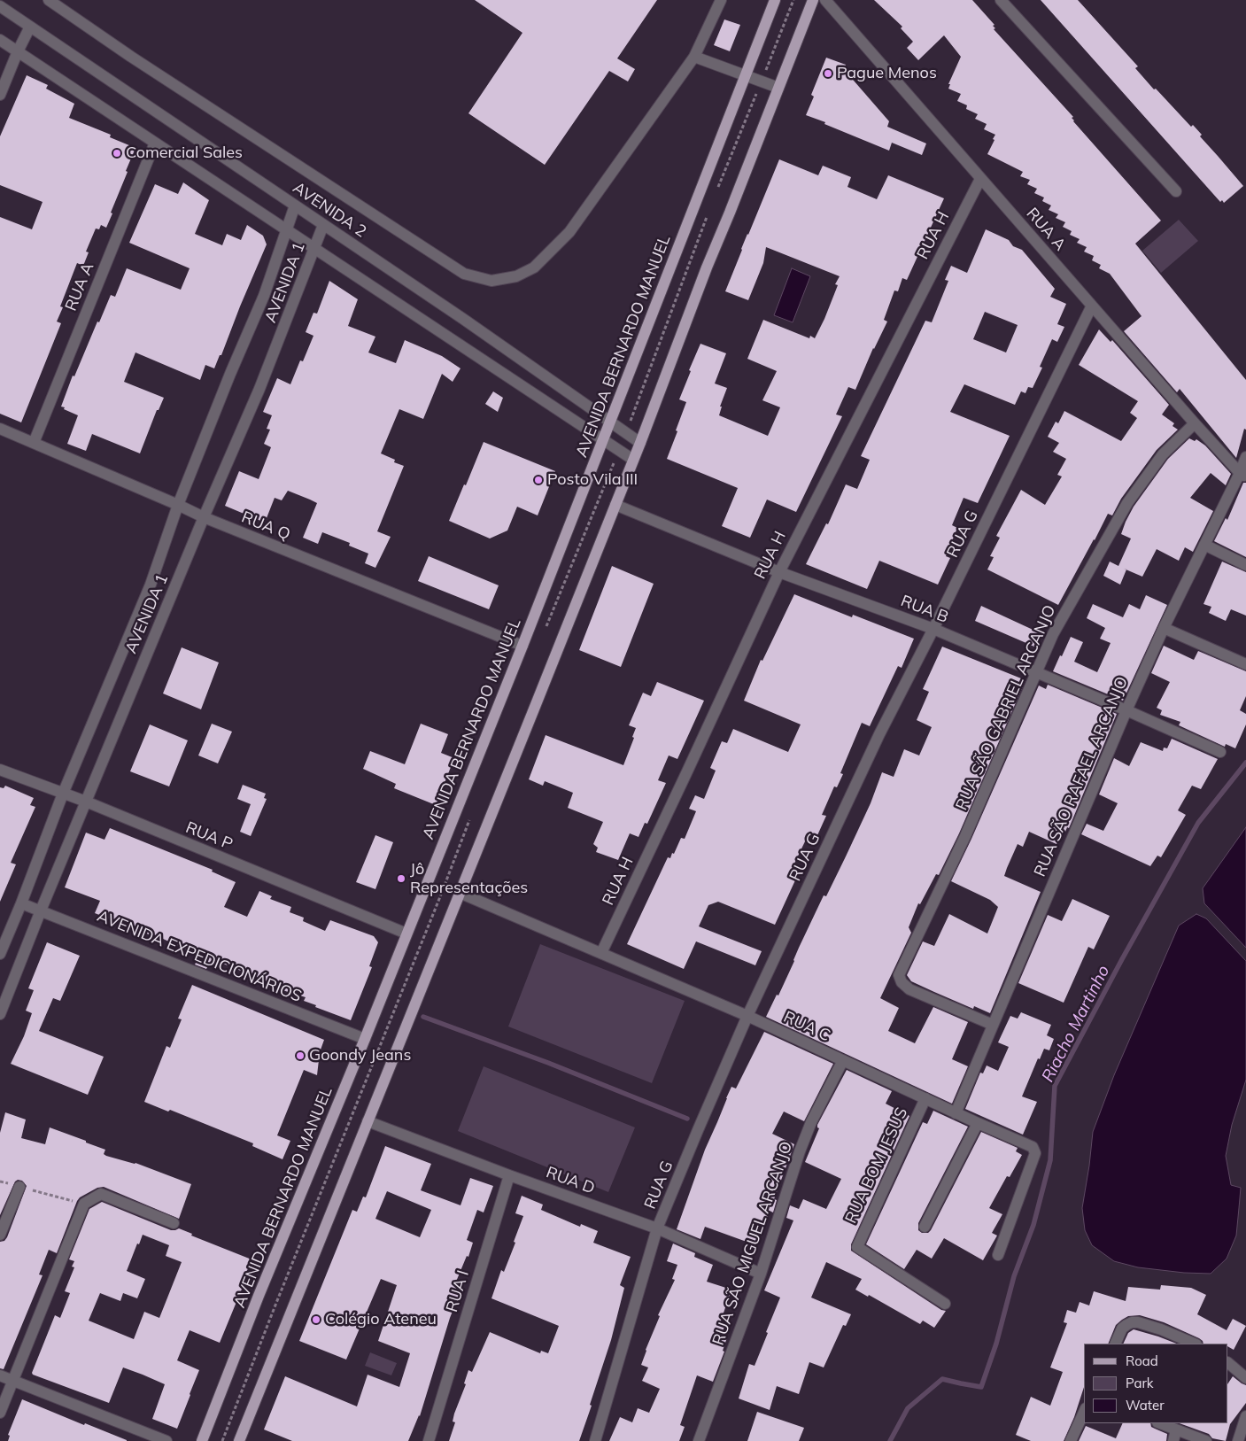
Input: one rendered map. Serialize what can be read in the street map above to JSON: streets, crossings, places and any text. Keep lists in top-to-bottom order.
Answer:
{
  "streets": {
    "main road": ["AVENIDA BERNARDO MANUEL"],
    "street": [
      "AVENIDA 2",
      "RUA A",
      "RUA H",
      "AVENIDA 1",
      "RUA Q",
      "RUA G",
      "RUA B",
      "RUA SÃO GABRIEL ARCANJO",
      "RUA SÃO RAFAEL ARCANJO",
      "RUA P",
      "AVENIDA EXPEDICIONÁRIOS",
      "RUA C",
      "RUA BOM JESUS",
      "RUA D",
      "RUA SÃO MIGUEL ARCANJO",
      "RUA I"
    ]
  },
  "crossings": [
    ["AVENIDA 2", "AVENIDA 1"],
    ["AVENIDA 2", "AVENIDA BERNARDO MANUEL"],
    ["RUA A", "RUA H"],
    ["RUA A", "RUA Q"],
    ["RUA A", "RUA G"],
    ["RUA A", "RUA SÃO GABRIEL ARCANJO"],
    ["RUA A", "RUA SÃO RAFAEL ARCANJO"],
    ["RUA H", "RUA B"],
    ["RUA H", "RUA C"],
    ["AVENIDA 1", "RUA Q"],
    ["AVENIDA 1", "RUA P"],
    ["AVENIDA 1", "AVENIDA EXPEDICIONÁRIOS"],
    ["AVENIDA BERNARDO MANUEL", "RUA Q"],
    ["AVENIDA BERNARDO MANUEL", "RUA P"],
    ["AVENIDA BERNARDO MANUEL", "AVENIDA EXPEDICIONÁRIOS"],
    ["RUA G", "RUA B"],
    ["RUA G", "RUA C"],
    ["RUA G", "RUA D"],
    ["RUA B", "RUA SÃO GABRIEL ARCANJO"],
    ["RUA B", "RUA SÃO RAFAEL ARCANJO"],
    ["RUA SÃO GABRIEL ARCANJO", "RUA SÃO RAFAEL ARCANJO"],
    ["RUA SÃO RAFAEL ARCANJO", "RUA C"],
    ["RUA C", "RUA BOM JESUS"],
    ["RUA C", "RUA SÃO MIGUEL ARCANJO"],
    ["RUA D", "RUA SÃO MIGUEL ARCANJO"],
    ["RUA D", "RUA I"]
  ],
  "water": ["Riacho Martinho"],
  "places": [
    "Pague Menos",
    "Comercial Sales",
    "Posto Vila III",
    "Jô Representações",
    "Goondy Jeans",
    "Colégio Ateneu"
  ],
  "legend": ["Road", "Park", "Water"]
}
